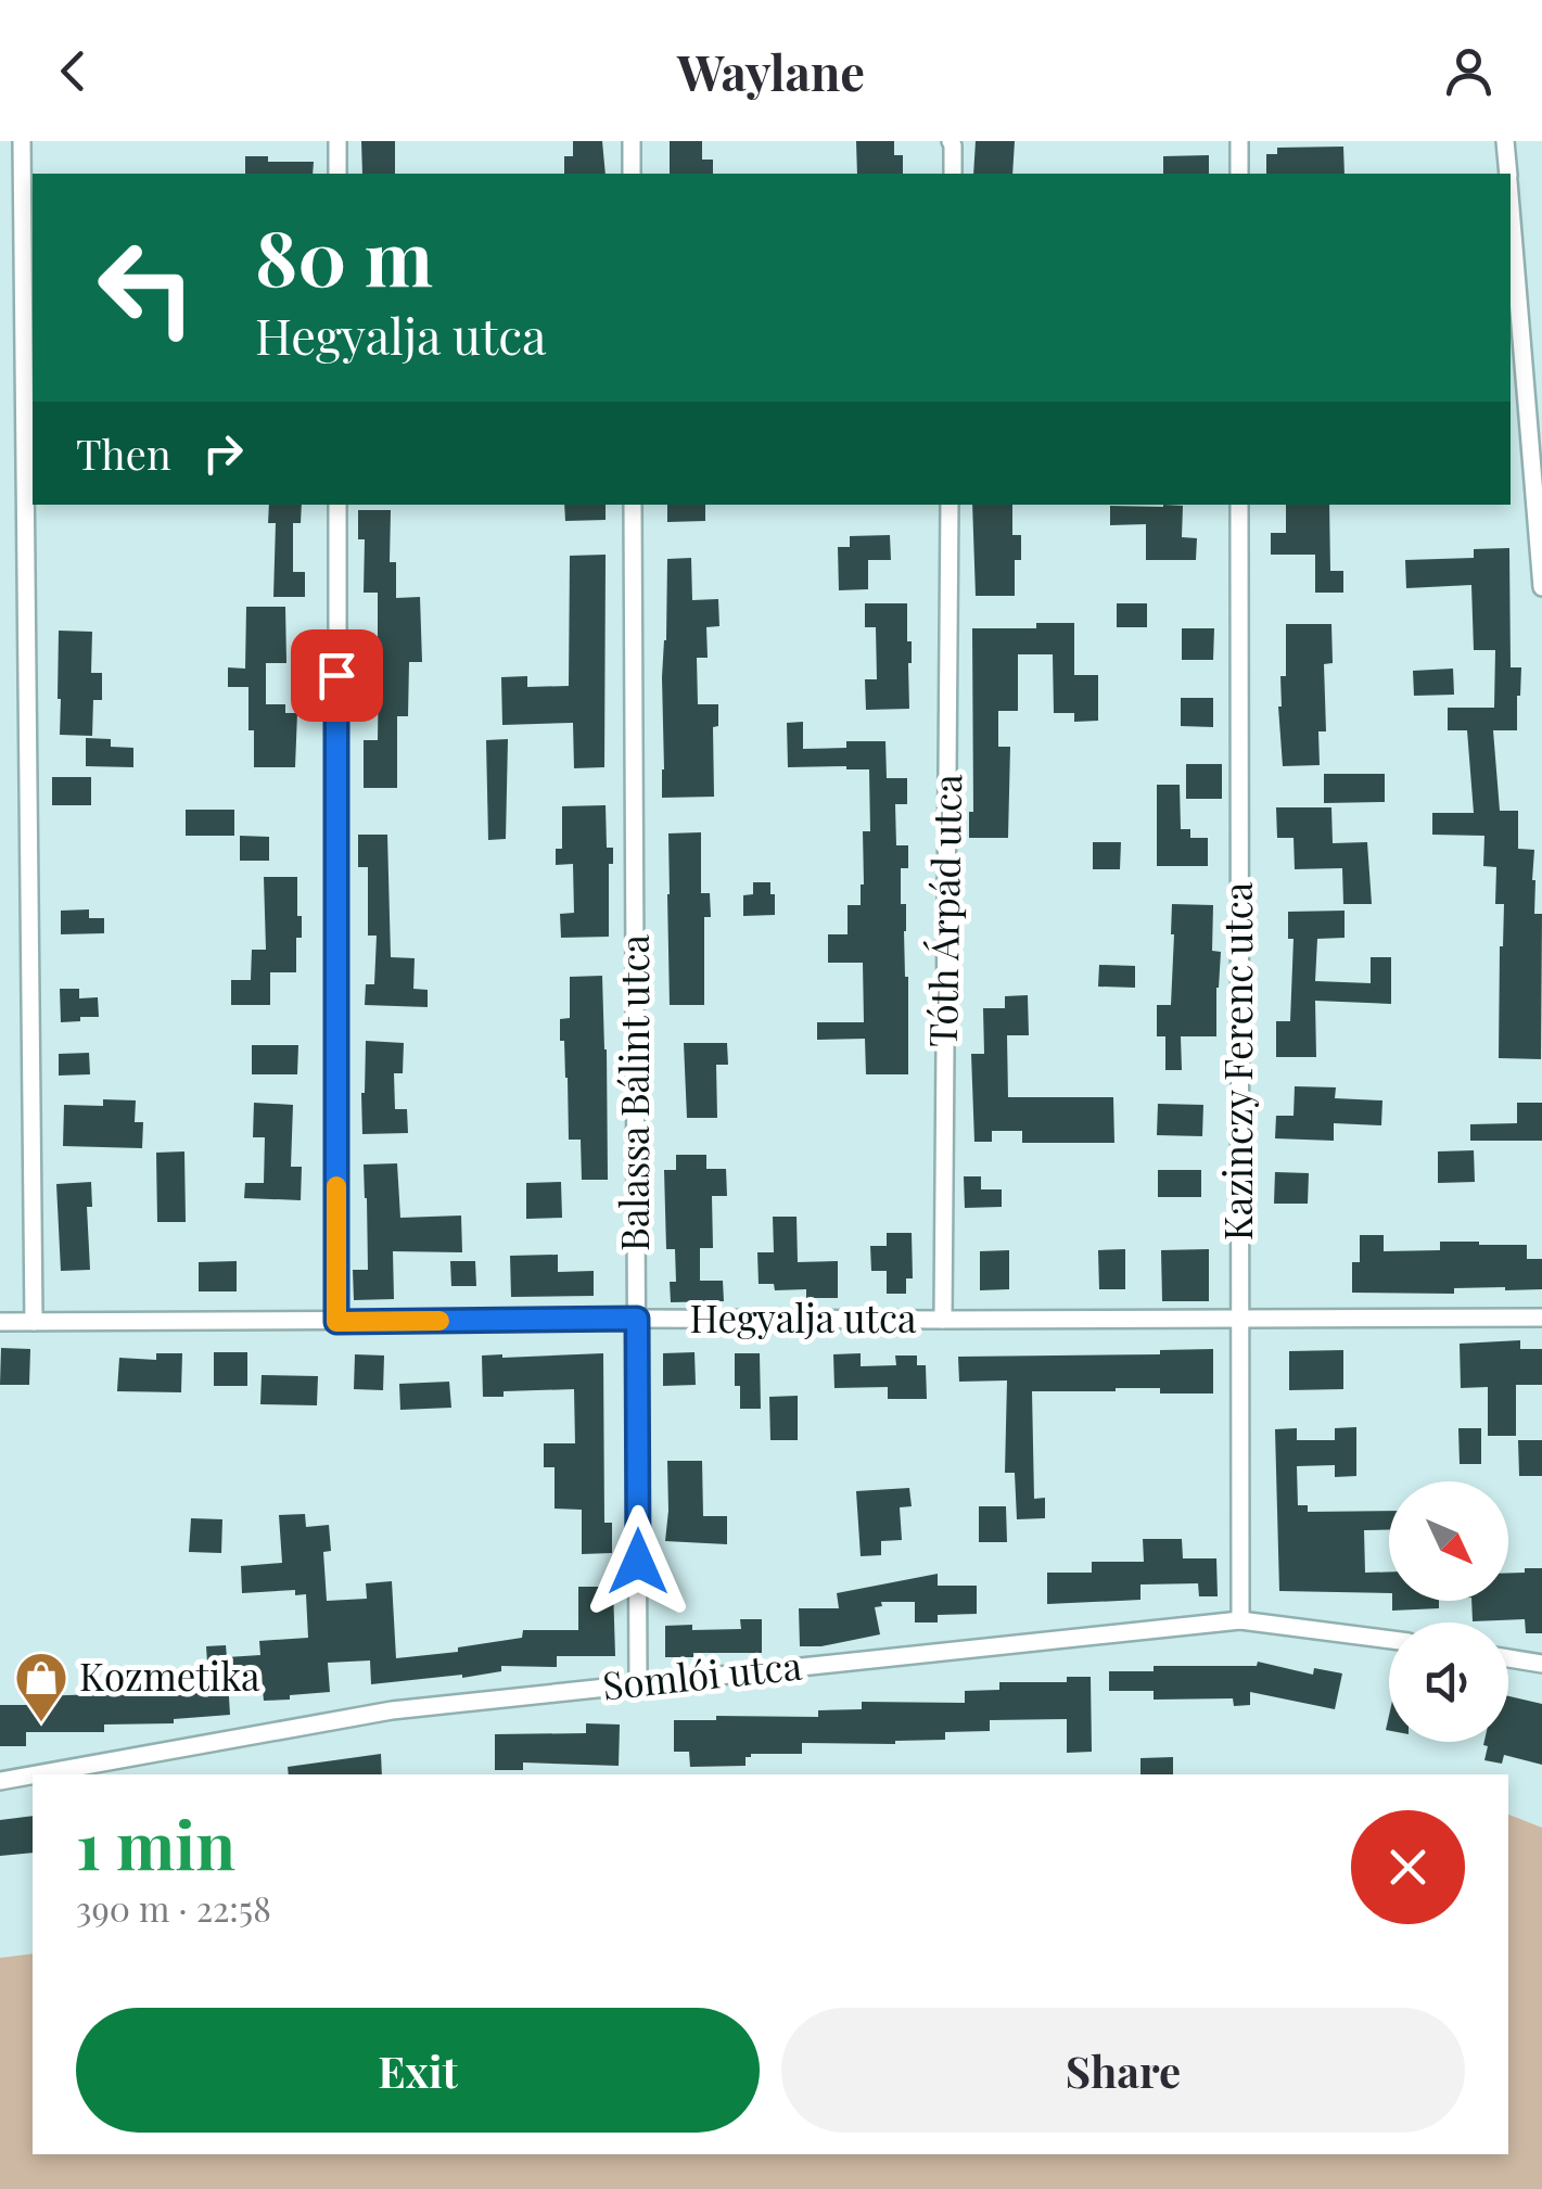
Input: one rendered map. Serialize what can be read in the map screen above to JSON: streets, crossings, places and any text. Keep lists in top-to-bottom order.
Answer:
{
  "streets": {
    "street": [
      "Tóth Árpád utca",
      "Kazinczy Ferenc utca",
      "Balassa Bálint utca",
      "Hegyalja utca",
      "Somlói utca"
    ]
  },
  "crossings": [
    ["Tóth Árpád utca", "Hegyalja utca"],
    ["Kazinczy Ferenc utca", "Hegyalja utca"],
    ["Kazinczy Ferenc utca", "Somlói utca"],
    ["Balassa Bálint utca", "Hegyalja utca"],
    ["Balassa Bálint utca", "Somlói utca"]
  ],
  "places": {
    "shop": ["Kozmetika"]
  },
  "north": "bottom right",
  "page": {
    "header": "Waylane",
    "turn": ["80 m", "Hegyalja utca"],
    "then": "Then",
    "heading": ["1 min", "390 m · 22:58"],
    "buttons": ["Exit", "Share"]
  }
}
